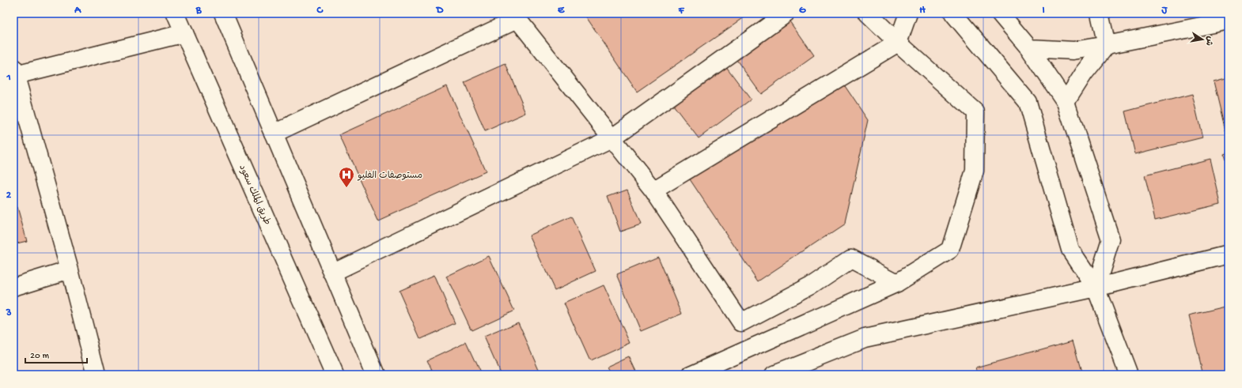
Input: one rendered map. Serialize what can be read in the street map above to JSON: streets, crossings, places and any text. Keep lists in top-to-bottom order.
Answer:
{
  "streets": {
    "street": ["طريق الملك سعود"]
  },
  "places": {
    "hospital": ["مستوصفات الفليو"]
  },
  "scale_bar": "20 m",
  "north": "right",
  "grid": {
    "columns": [
      "A",
      "B",
      "C",
      "D",
      "E",
      "F",
      "G",
      "H",
      "I",
      "J"
    ],
    "rows": ["1", "2", "3"]
  }
}
